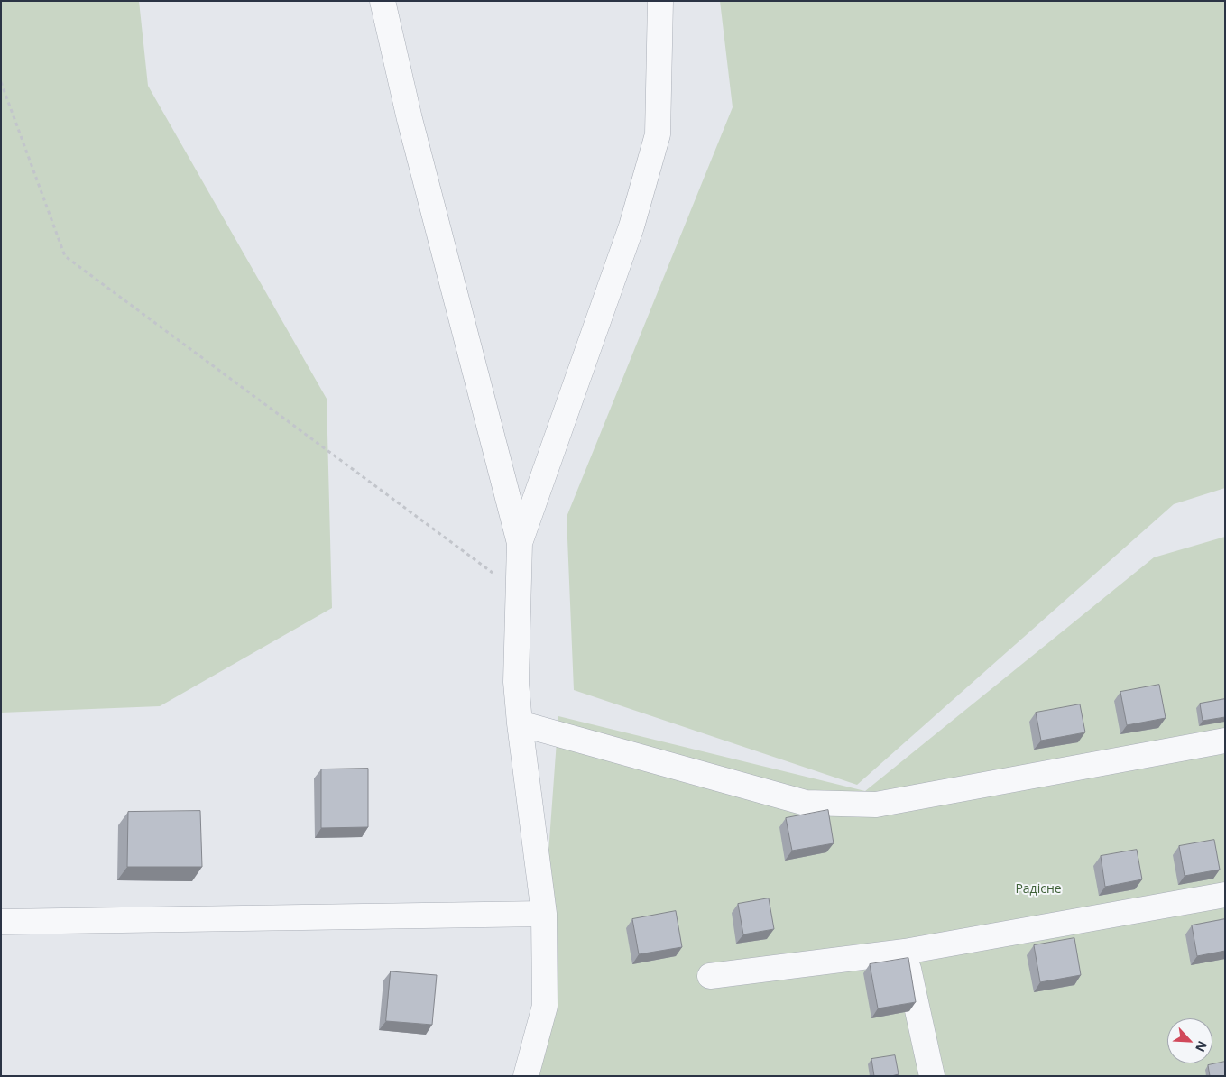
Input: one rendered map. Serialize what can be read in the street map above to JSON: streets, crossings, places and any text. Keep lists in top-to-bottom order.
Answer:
{
  "parks": ["Радісне"],
  "north": "bottom right"
}
